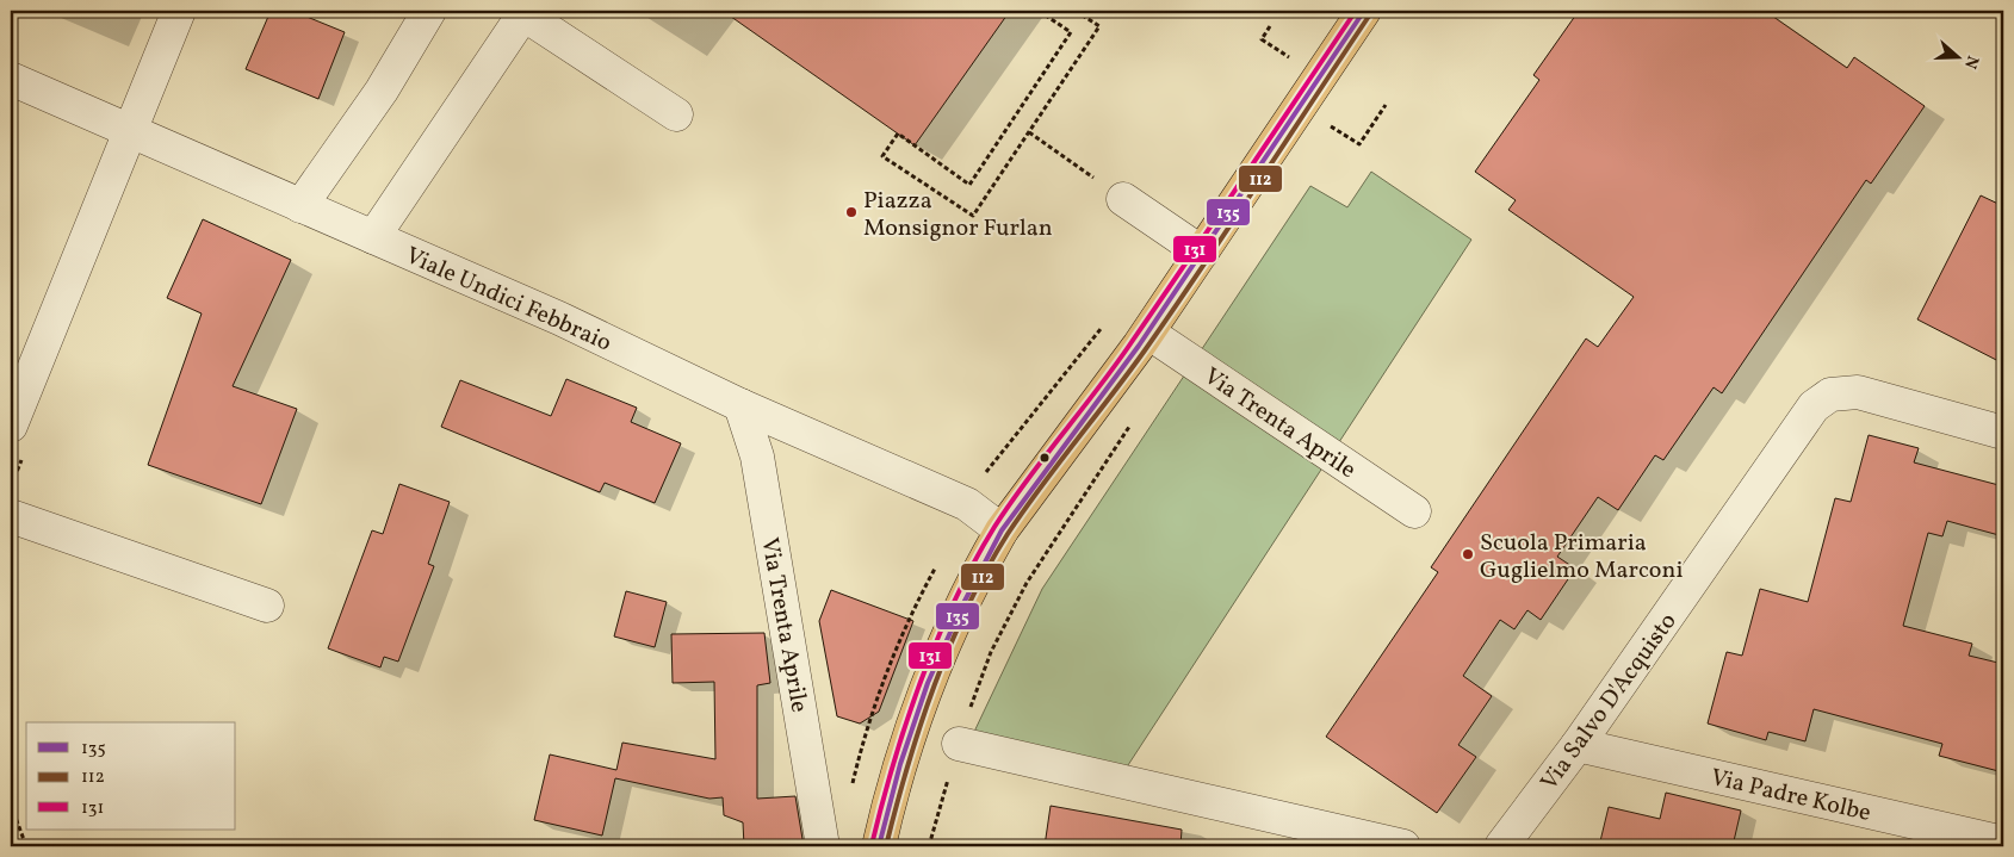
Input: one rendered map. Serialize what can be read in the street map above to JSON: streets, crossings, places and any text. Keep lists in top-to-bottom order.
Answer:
{
  "streets": {
    "street": [
      "Viale Undici Febbraio",
      "Via Trenta Aprile",
      "Via Salvo D'Acquisto",
      "Via Padre Kolbe"
    ]
  },
  "crossings": [
    ["Viale Undici Febbraio", "Via Trenta Aprile"],
    ["Via Salvo D'Acquisto", "Via Padre Kolbe"]
  ],
  "places": ["Piazza Monsignor Furlan", "Scuola Primaria Guglielmo Marconi"],
  "lines": ["transit line 135", "transit line 131", "transit line 112"],
  "legend": ["135", "112", "131"],
  "north": "right"
}
